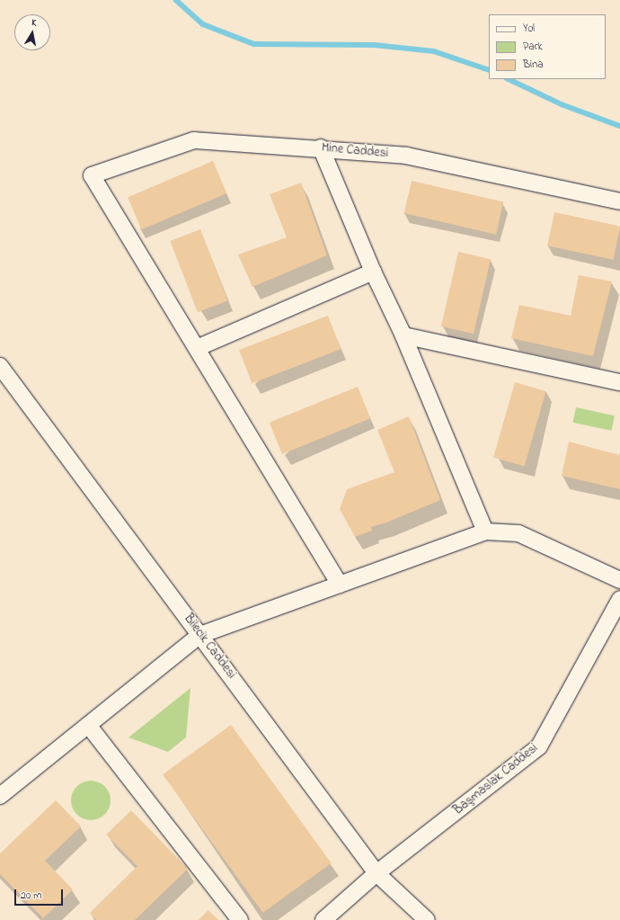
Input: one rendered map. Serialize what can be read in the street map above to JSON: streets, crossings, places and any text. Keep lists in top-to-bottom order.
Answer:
{
  "streets": {
    "street": ["Mine Caddesi", "Bilecik Caddesi", "Başmaslak Caddesi"]
  },
  "crossings": [
    ["Bilecik Caddesi", "Başmaslak Caddesi"]
  ],
  "legend": ["Yol", "Park", "Bina"],
  "scale_bar": "20 m",
  "north": "top"
}
